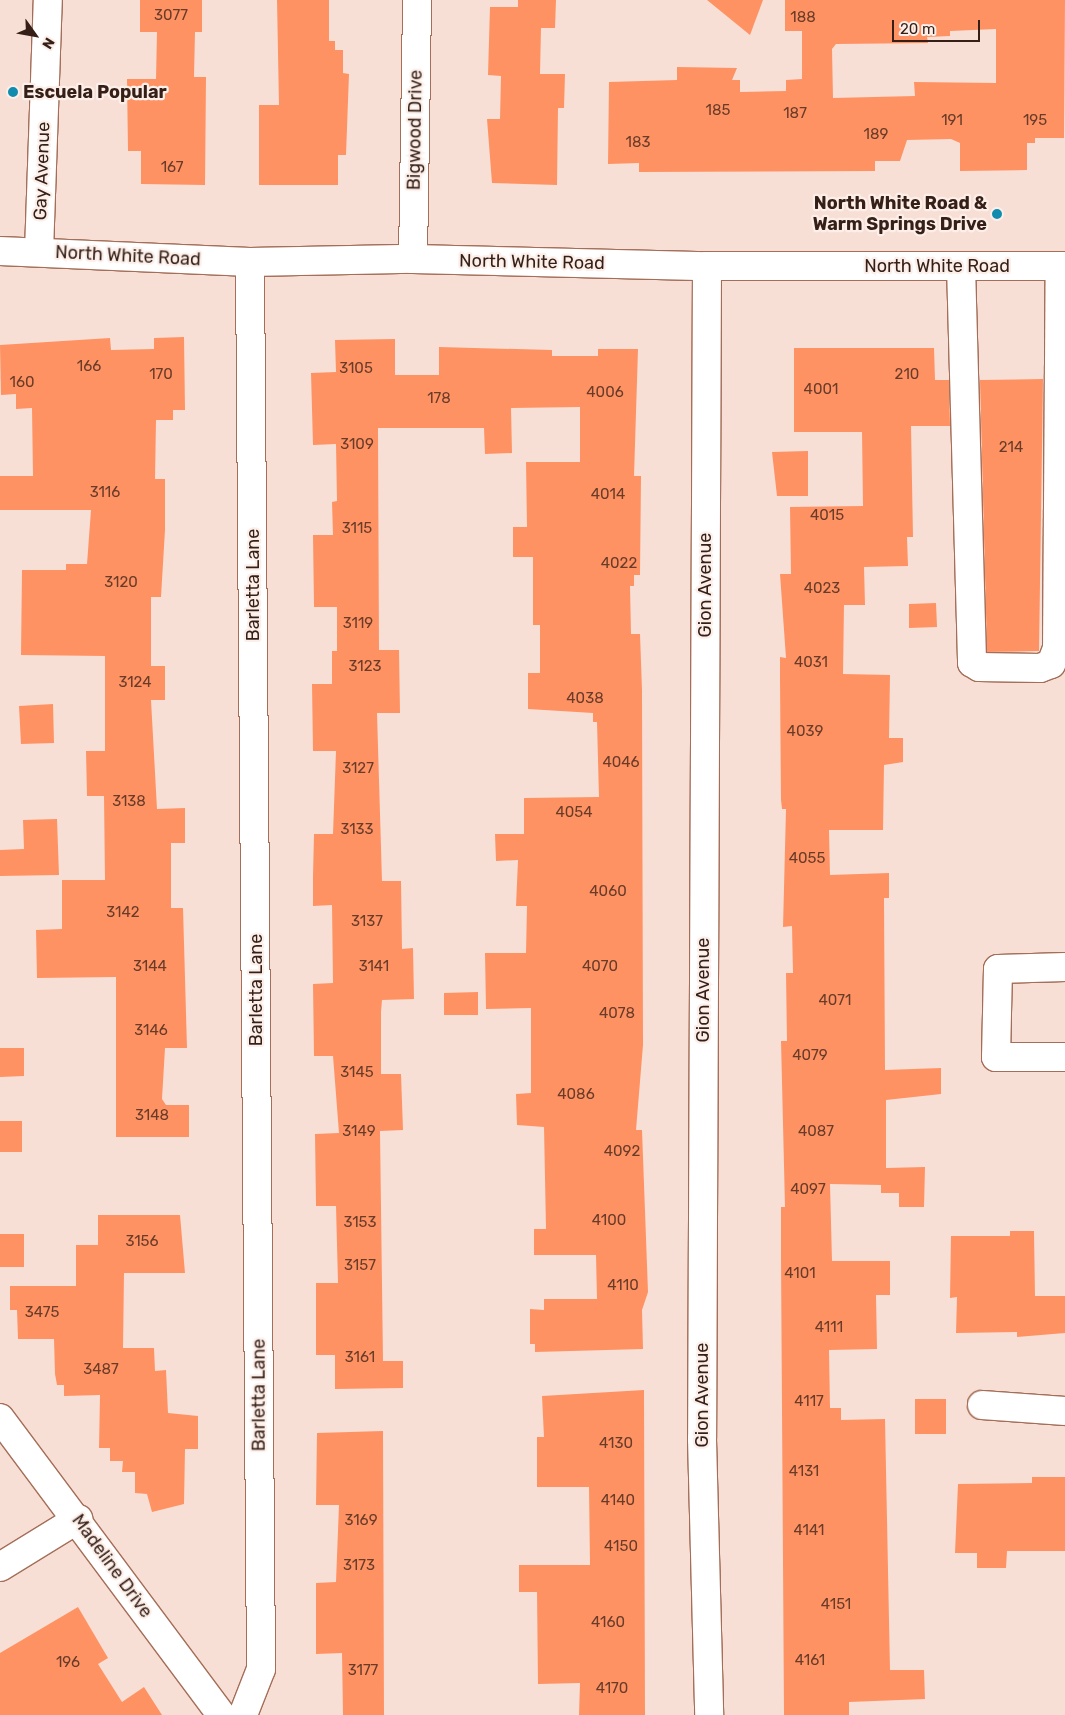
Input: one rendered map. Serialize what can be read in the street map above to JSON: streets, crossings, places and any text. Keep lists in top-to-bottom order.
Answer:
{
  "streets": {
    "street": [
      "Bigwood Drive",
      "Gay Avenue",
      "North White Road",
      "Barletta Lane",
      "Gion Avenue",
      "Madeline Drive"
    ]
  },
  "crossings": [
    ["Bigwood Drive", "North White Road"],
    ["Gay Avenue", "North White Road"],
    ["North White Road", "Barletta Lane"],
    ["North White Road", "Gion Avenue"]
  ],
  "places": ["Escuela Popular", "North White Road & Warm Springs Drive"],
  "house_numbers": [
    "3077",
    "188",
    "185",
    "187",
    "191",
    "195",
    "189",
    "183",
    "167",
    "166",
    "3105",
    "170",
    "210",
    "160",
    "4001",
    "4006",
    "178",
    "3109",
    "214",
    "3116",
    "4014",
    "4015",
    "3115",
    "4022",
    "3120",
    "4023",
    "3119",
    "4031",
    "3123",
    "3124",
    "4038",
    "4039",
    "4046",
    "3127",
    "3138",
    "4054",
    "3133",
    "4055",
    "4060",
    "3142",
    "3137",
    "3144",
    "3141",
    "4070",
    "4071",
    "4078",
    "3146",
    "4079",
    "3145",
    "4086",
    "3148",
    "3149",
    "4087",
    "4092",
    "4097",
    "4100",
    "3153",
    "3156",
    "3157",
    "4101",
    "4110",
    "3475",
    "4111",
    "3161",
    "3487",
    "4117",
    "4130",
    "4131",
    "4140",
    "3169",
    "4141",
    "4150",
    "3173",
    "4151",
    "4160",
    "4161",
    "196",
    "3177",
    "4170"
  ],
  "scale_bar": "20 m",
  "north": "bottom right"
}
